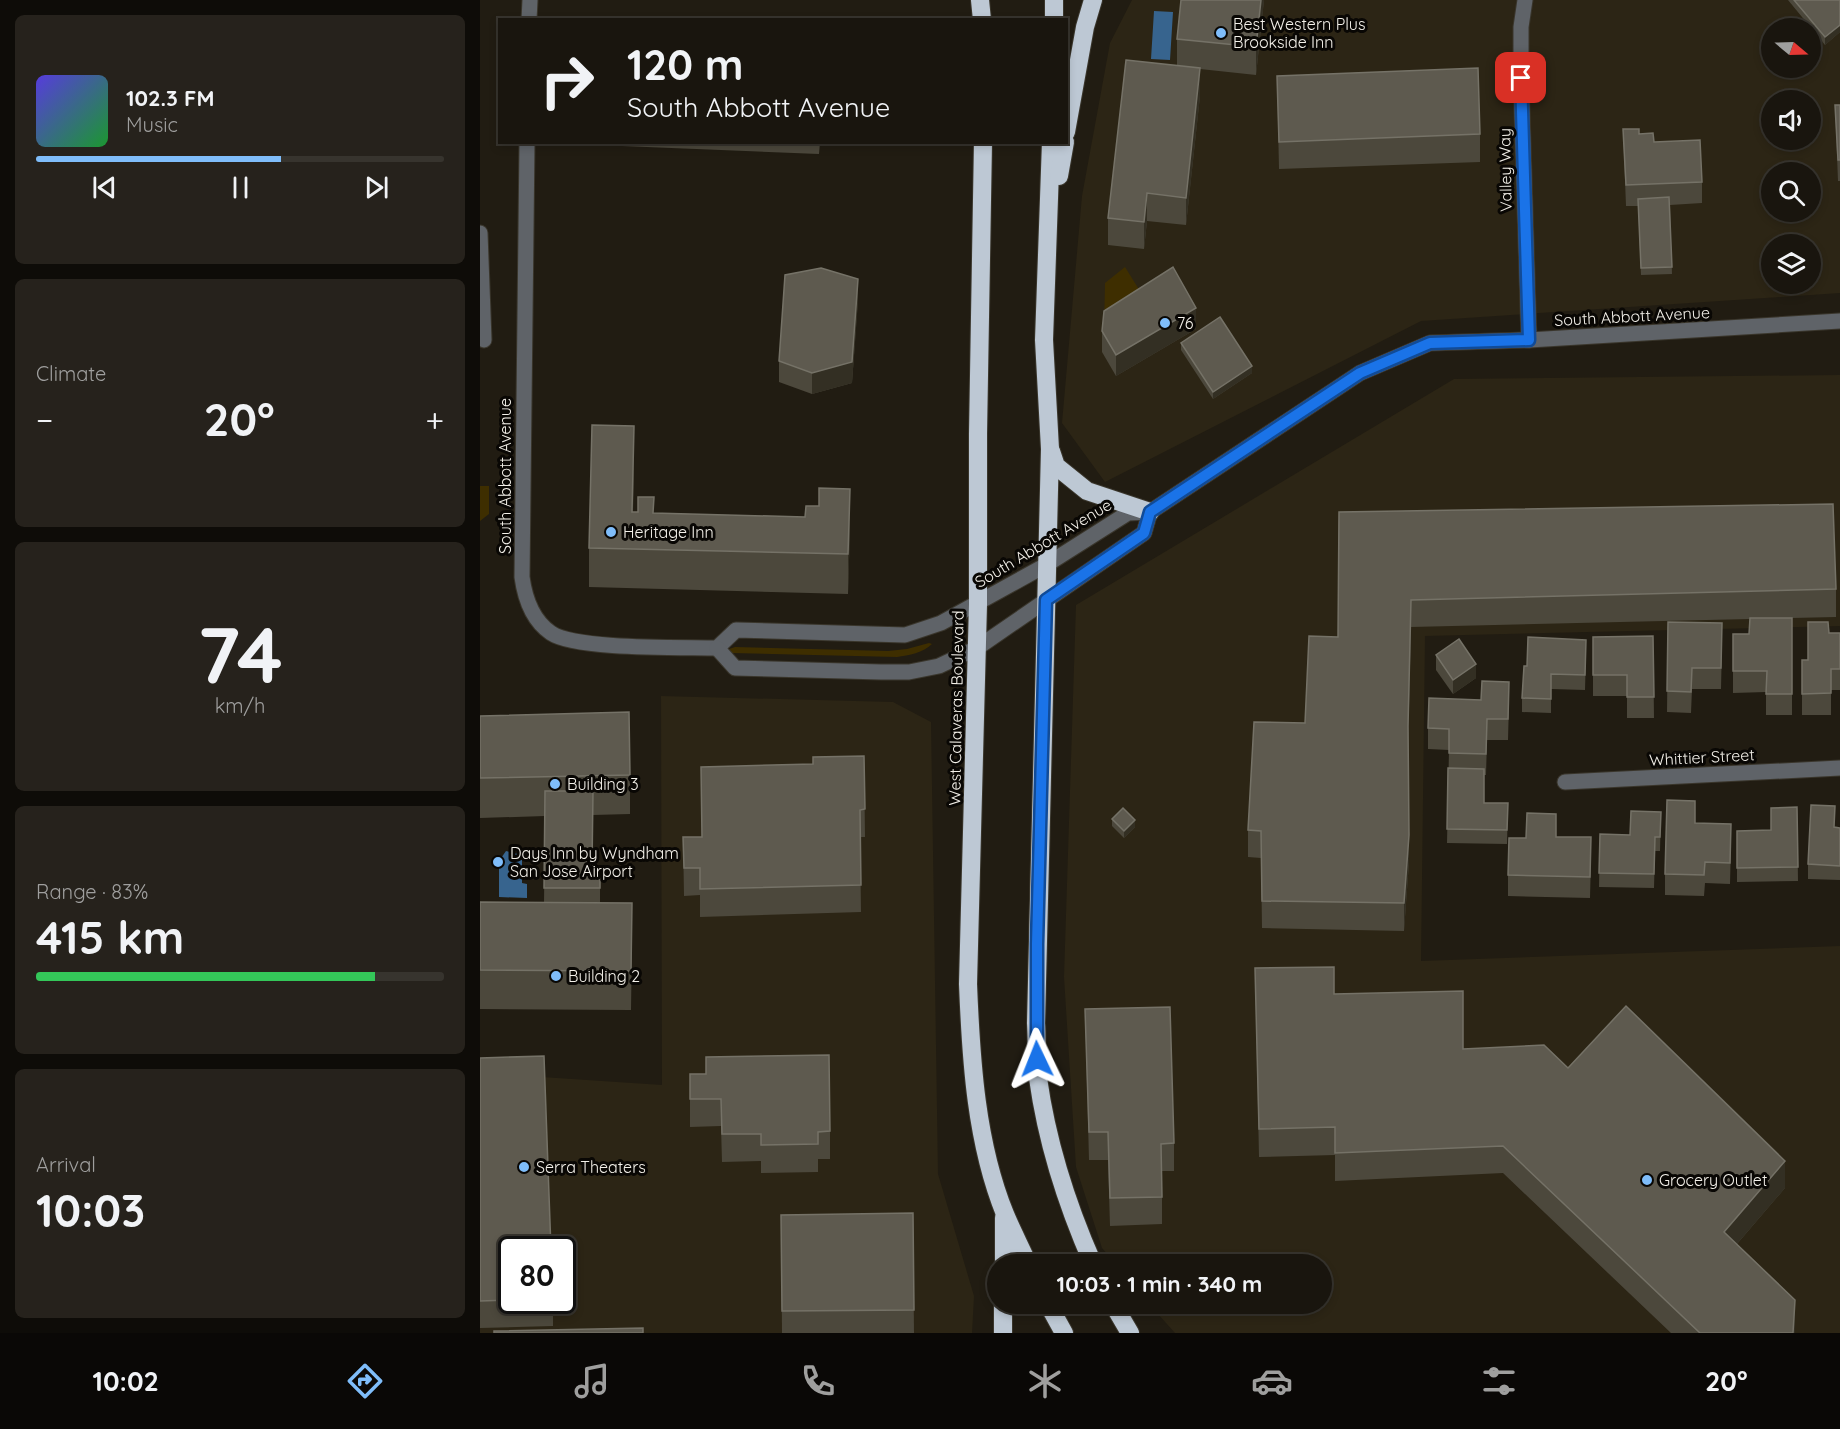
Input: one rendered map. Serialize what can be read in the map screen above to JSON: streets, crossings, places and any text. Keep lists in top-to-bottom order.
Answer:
{
  "streets": {
    "highway": ["West Calaveras Boulevard"],
    "street": ["Valley Way", "South Abbott Avenue", "Whittier Street"]
  },
  "crossings": [
    ["Valley Way", "South Abbott Avenue"],
    ["South Abbott Avenue", "West Calaveras Boulevard"]
  ],
  "places": [
    "Best Western Plus Brookside Inn",
    "76",
    "Heritage Inn",
    "Building 3",
    "Days Inn by Wyndham San Jose Airport",
    "Building 2",
    "Serra Theaters",
    "Grocery Outlet"
  ],
  "north": "right",
  "page": {
    "turn": ["120 m", "South Abbott Avenue"],
    "song": ["102.3 FM", "Music"],
    "tile": [
      "Climate",
      ["74", "km/h"],
      ["Range · 83%", "415 km"],
      ["Arrival", "10:03"]
    ],
    "heat": ["−", "20°", "+"],
    "limit": "80",
    "trip": "10:03 · 1 min · 340 m",
    "tabs": ["10:02", "20°"]
  }
}
